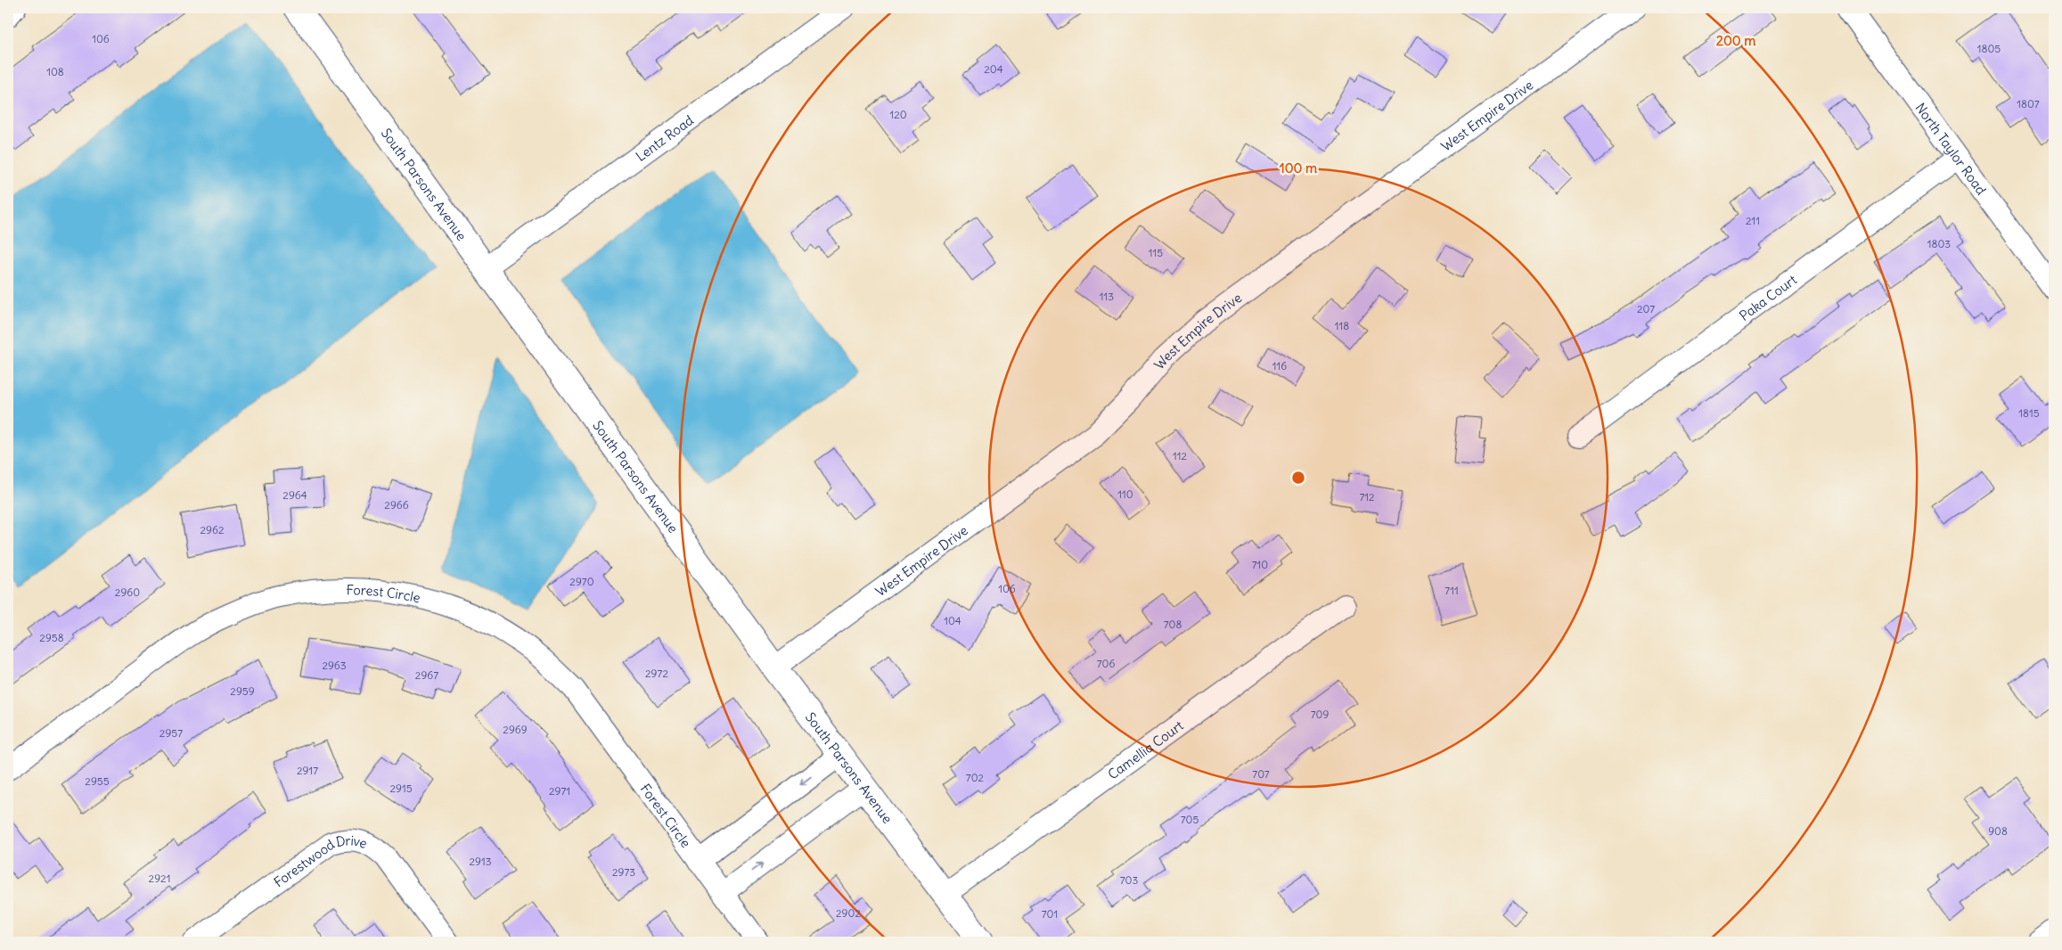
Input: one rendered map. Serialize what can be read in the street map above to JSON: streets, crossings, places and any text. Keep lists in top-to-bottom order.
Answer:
{
  "streets": {
    "main road": ["South Parsons Avenue"],
    "street": [
      "West Empire Drive",
      "Lentz Road",
      "North Taylor Road",
      "Paka Court",
      "Forest Circle",
      "Camellia Court",
      "Forestwood Drive"
    ]
  },
  "crossings": [
    ["West Empire Drive", "South Parsons Avenue"],
    ["Lentz Road", "South Parsons Avenue"],
    ["North Taylor Road", "Paka Court"],
    ["South Parsons Avenue", "Forest Circle"],
    ["South Parsons Avenue", "Camellia Court"]
  ],
  "house_numbers": [
    "106",
    "1805",
    "204",
    "108",
    "1807",
    "120",
    "211",
    "1803",
    "115",
    "113",
    "207",
    "118",
    "116",
    "1815",
    "112",
    "110",
    "2964",
    "712",
    "2966",
    "2962",
    "710",
    "2970",
    "106",
    "711",
    "2960",
    "104",
    "708",
    "2958",
    "706",
    "2963",
    "2972",
    "2967",
    "2959",
    "709",
    "2969",
    "2957",
    "2917",
    "707",
    "702",
    "2955",
    "2915",
    "2971",
    "705",
    "908",
    "2913",
    "2973",
    "2921",
    "703",
    "2902",
    "701"
  ],
  "rings": ["200 m", "100 m"]
}
